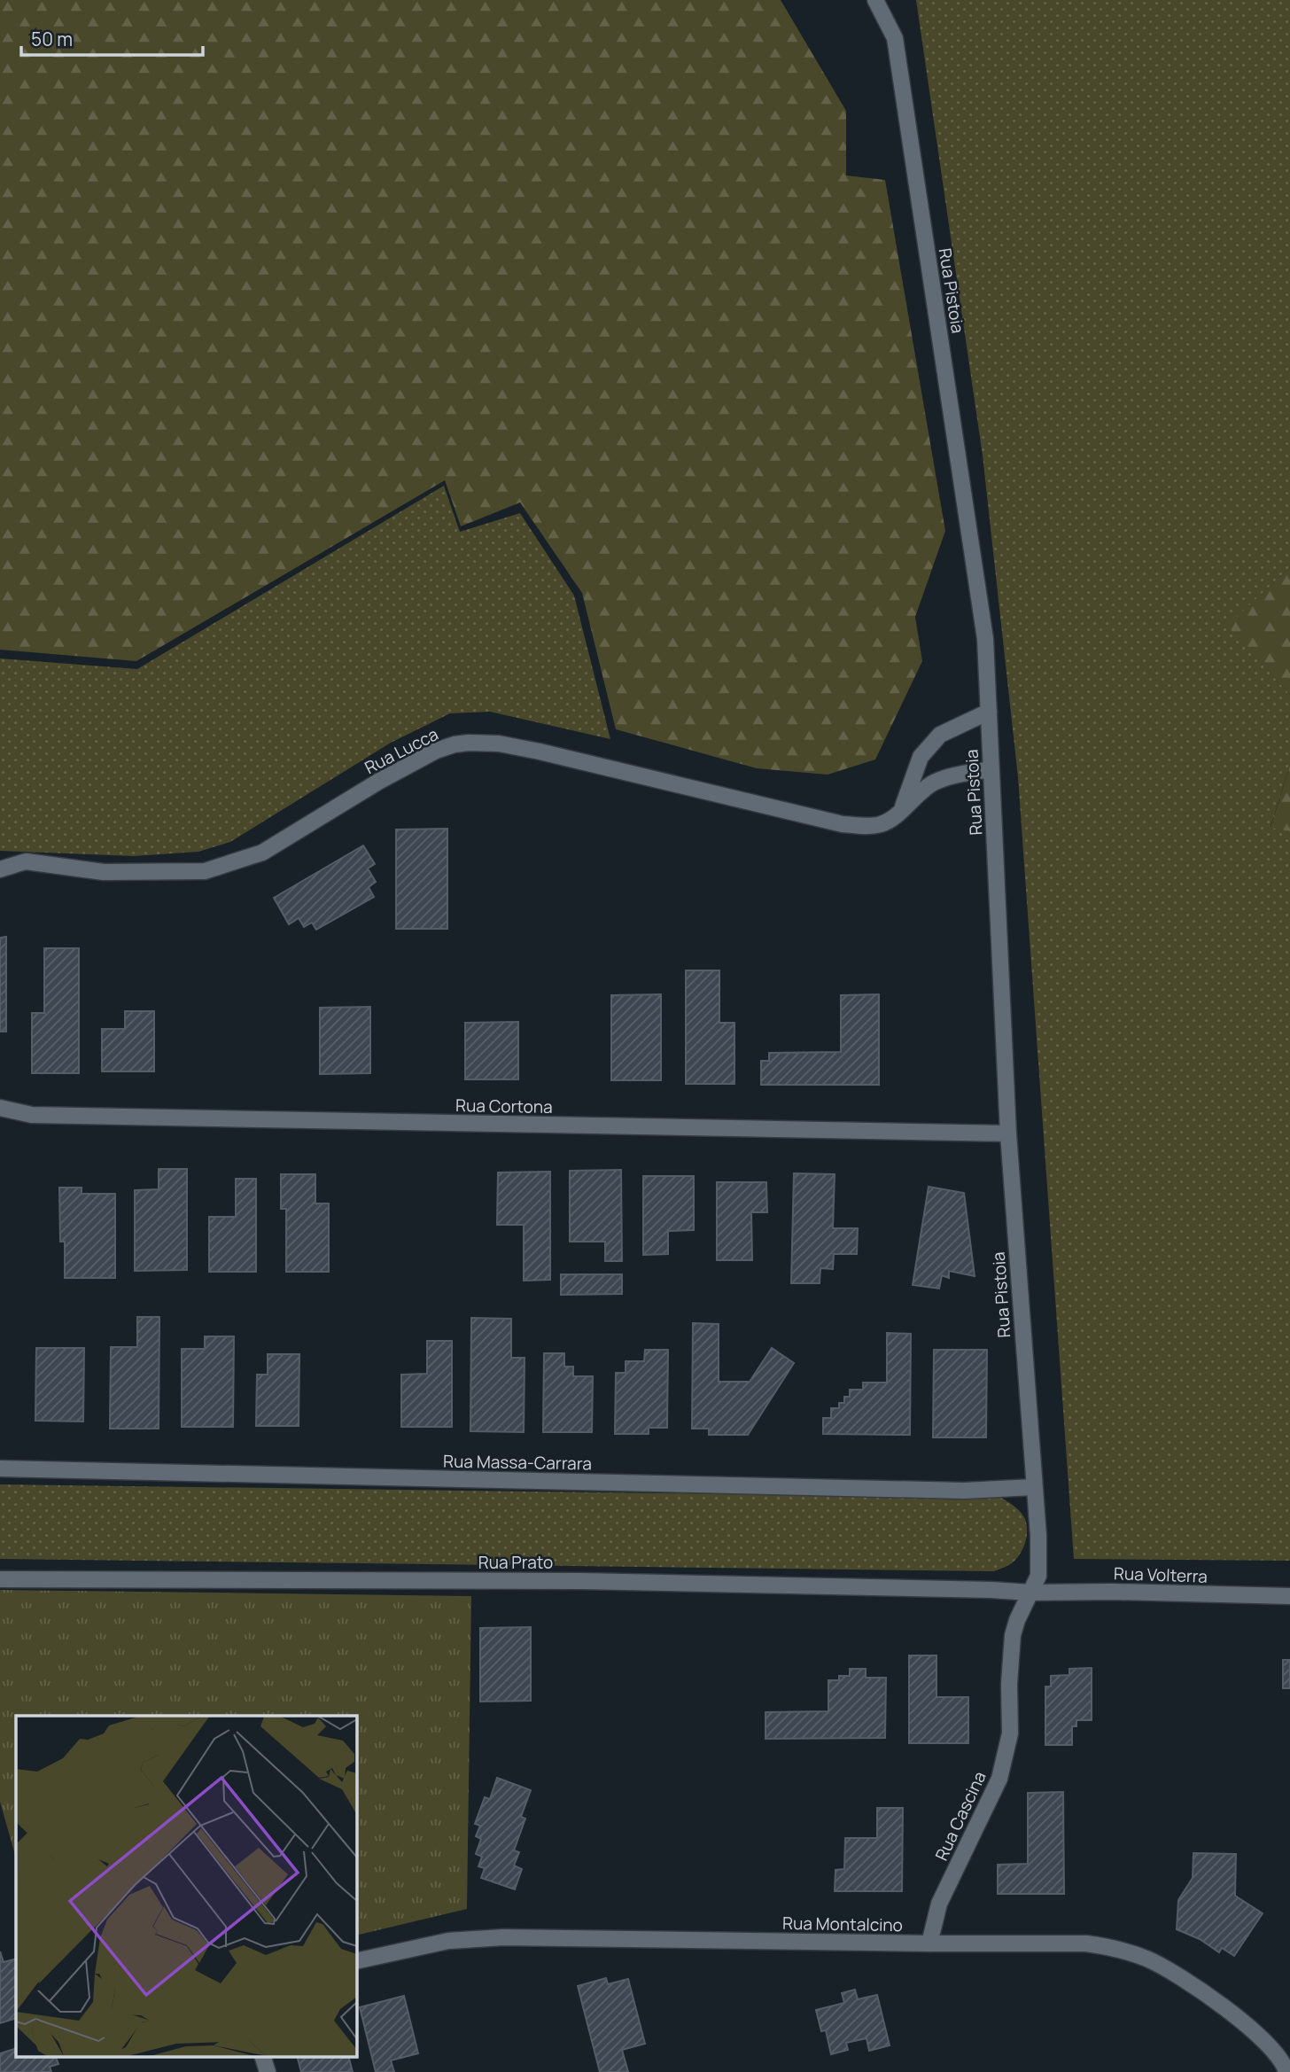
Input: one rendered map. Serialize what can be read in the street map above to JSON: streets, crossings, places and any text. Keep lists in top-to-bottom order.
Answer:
{
  "streets": {
    "street": [
      "Rua Pistoia",
      "Rua Lucca",
      "Rua Cortona",
      "Rua Massa-Carrara",
      "Rua Prato",
      "Rua Volterra",
      "Rua Cascina",
      "Rua Montalcino"
    ]
  },
  "crossings": [
    ["Rua Pistoia", "Rua Lucca"],
    ["Rua Pistoia", "Rua Cortona"],
    ["Rua Pistoia", "Rua Massa-Carrara"],
    ["Rua Pistoia", "Rua Prato"],
    ["Rua Pistoia", "Rua Volterra"],
    ["Rua Pistoia", "Rua Cascina"],
    ["Rua Prato", "Rua Volterra"],
    ["Rua Prato", "Rua Cascina"],
    ["Rua Volterra", "Rua Cascina"],
    ["Rua Cascina", "Rua Montalcino"]
  ],
  "scale_bar": "50 m"
}
